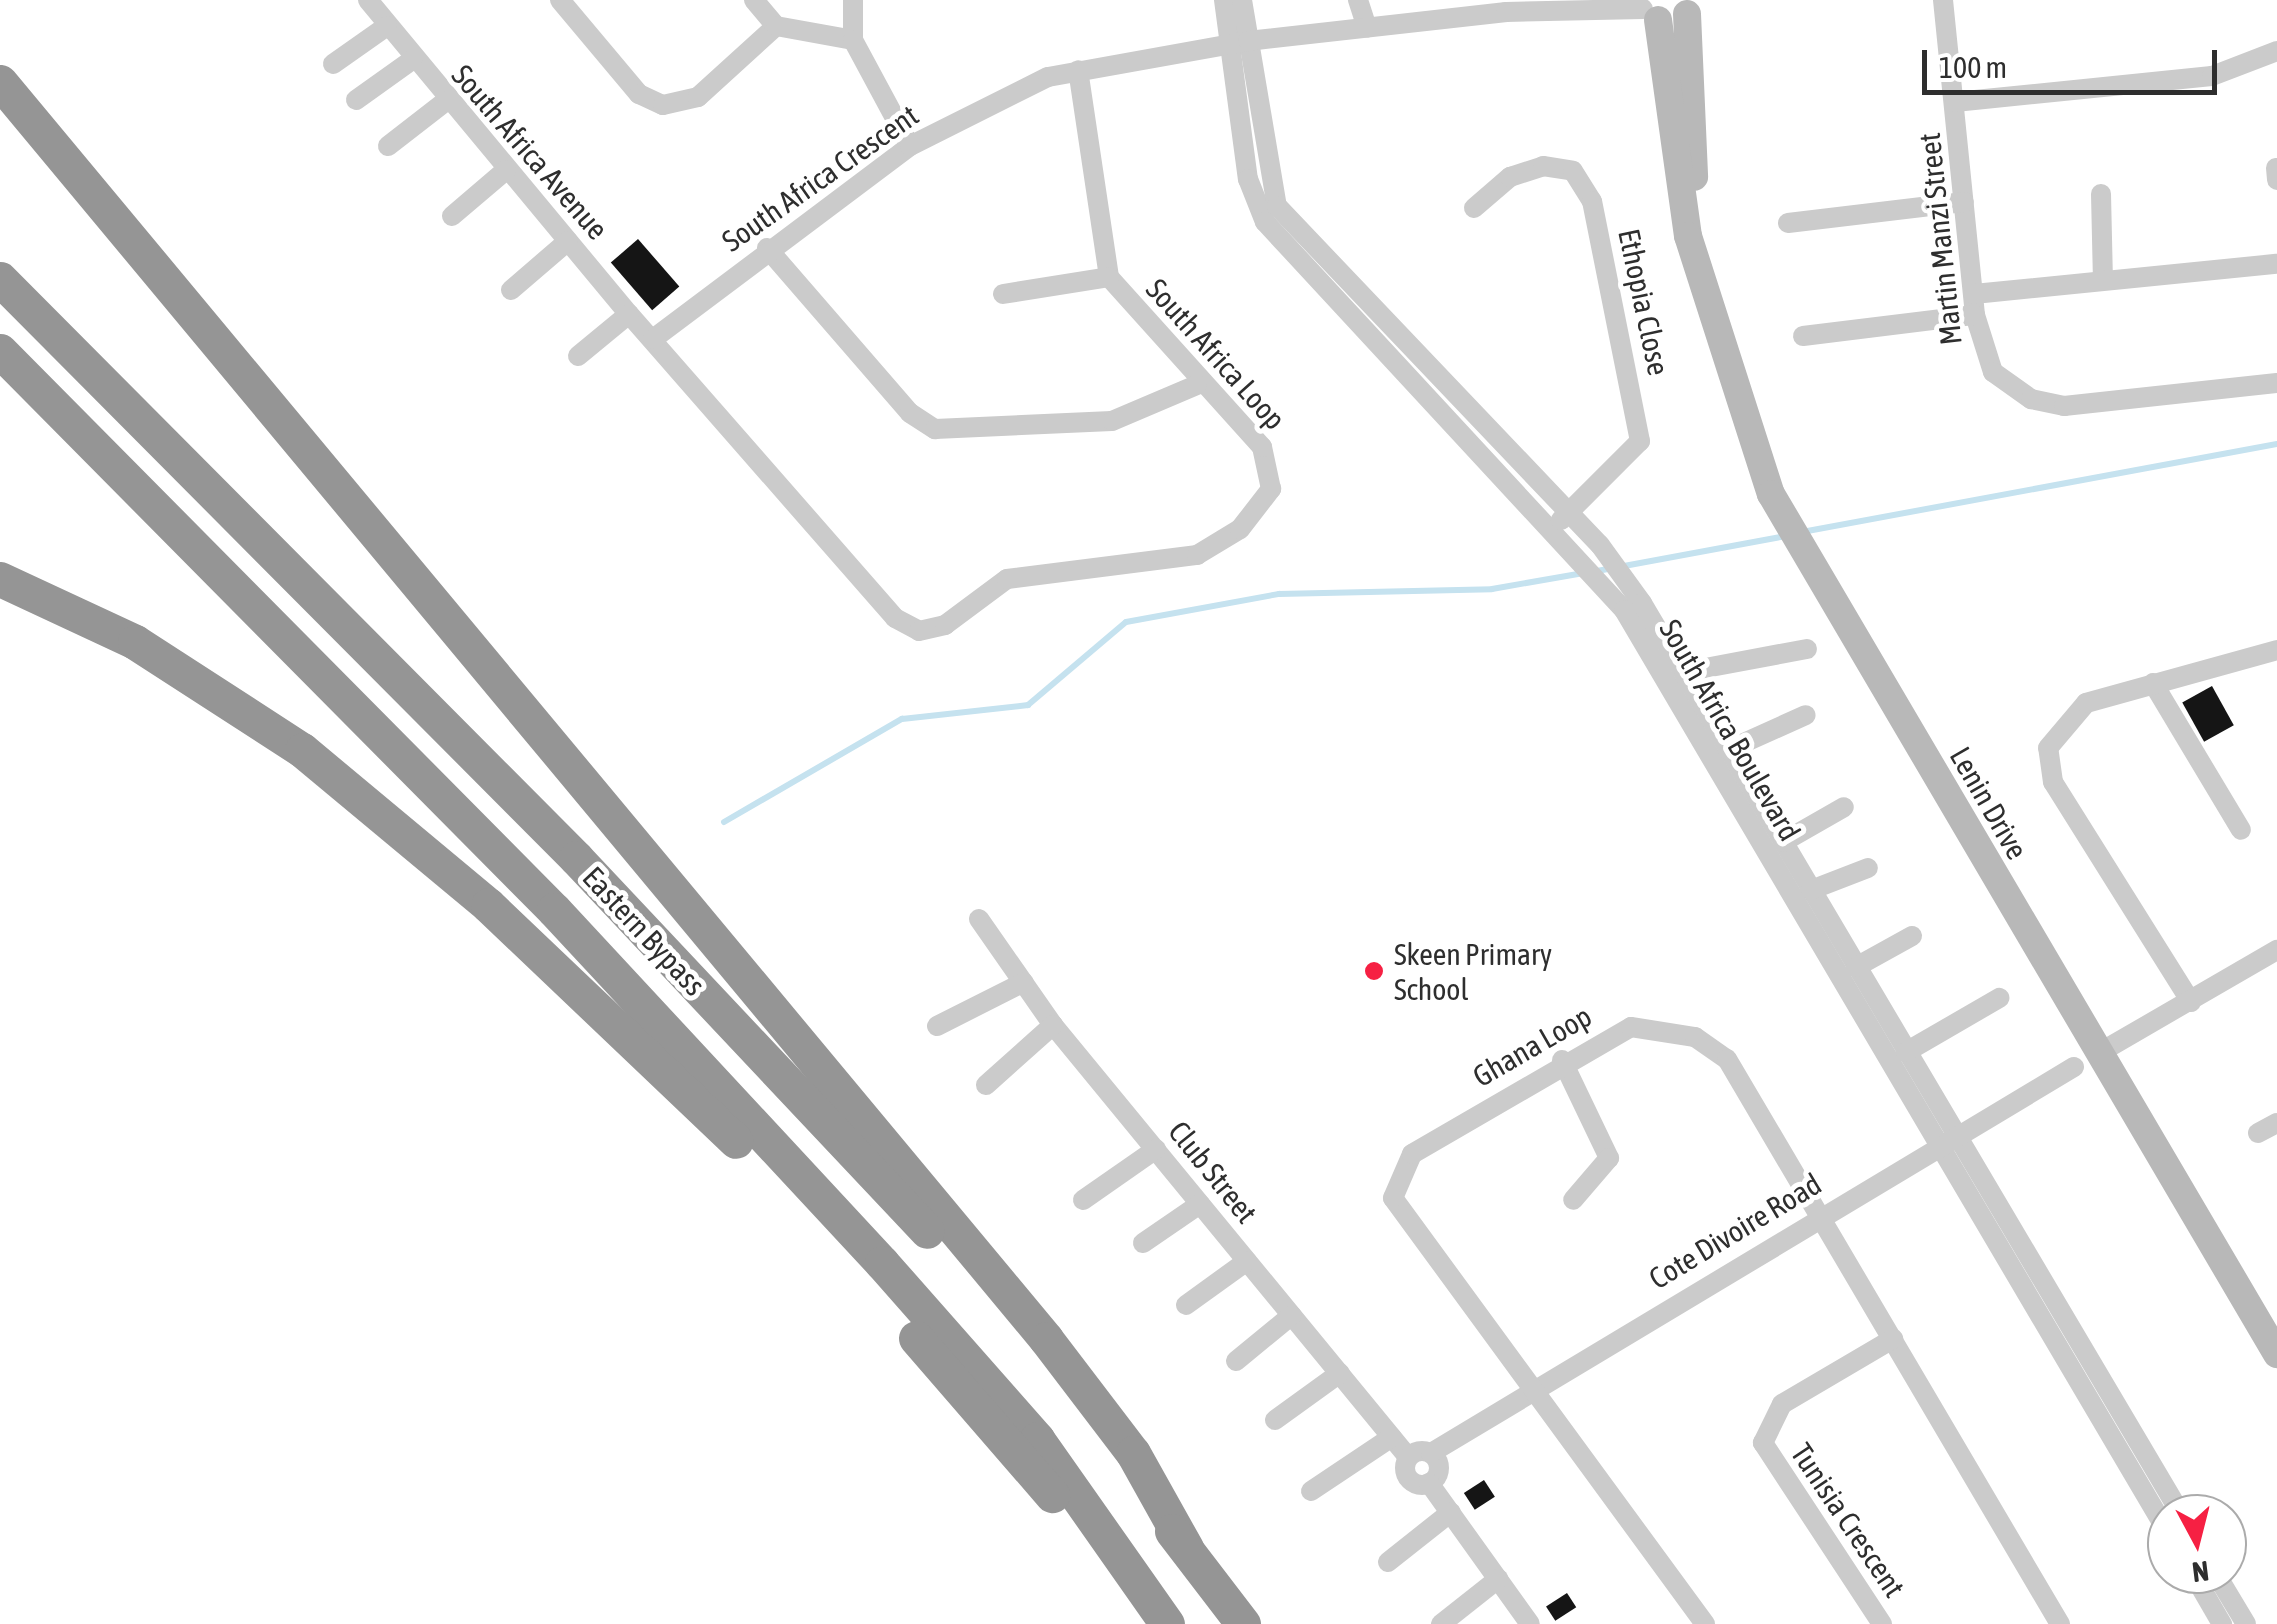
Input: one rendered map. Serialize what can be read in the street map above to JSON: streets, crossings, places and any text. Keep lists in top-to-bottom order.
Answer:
{
  "streets": {
    "highway": ["Eastern Bypass"],
    "street": [
      "South Africa Avenue",
      "South Africa Crescent",
      "Martin Manzi Street",
      "Ethopia Close",
      "South Africa Loop",
      "South Africa Boulevard",
      "Lenin Drive",
      "Ghana Loop",
      "Club Street",
      "Cote Divoire Road",
      "Tunisia Crescent"
    ]
  },
  "crossings": [
    ["South Africa Avenue", "South Africa Crescent"],
    ["South Africa Avenue", "South Africa Loop"],
    ["South Africa Crescent", "South Africa Loop"],
    ["South Africa Crescent", "South Africa Boulevard"],
    ["Ethopia Close", "South Africa Boulevard"],
    ["South Africa Boulevard", "Cote Divoire Road"],
    ["Lenin Drive", "Cote Divoire Road"],
    ["Ghana Loop", "Cote Divoire Road"],
    ["Ghana Loop", "Tunisia Crescent"]
  ],
  "places": ["Skeen Primary School"],
  "scale_bar": "100 m",
  "north": "bottom"
}
